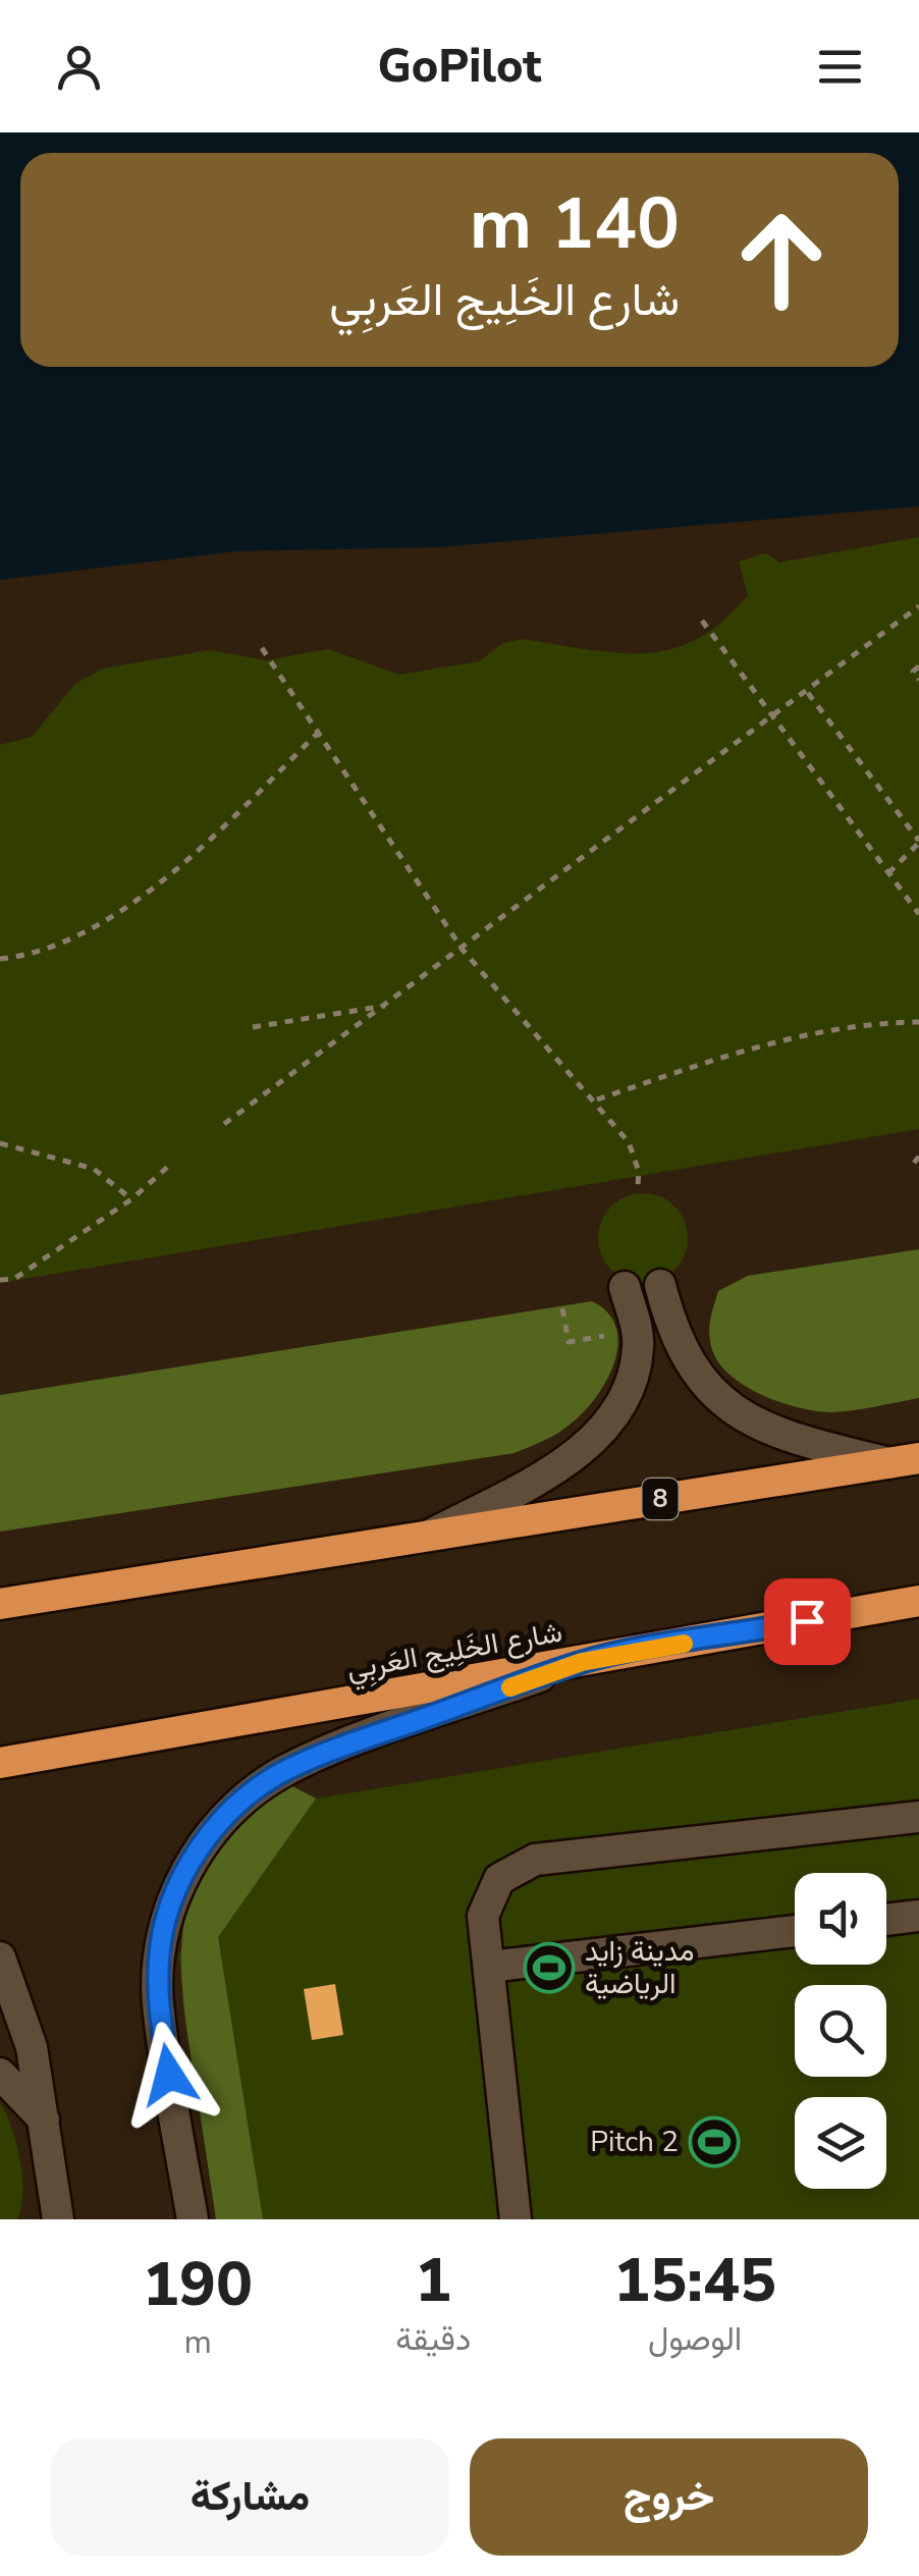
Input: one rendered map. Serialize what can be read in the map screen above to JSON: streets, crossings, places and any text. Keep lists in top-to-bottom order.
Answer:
{
  "streets": {
    "highway": ["8", "شارع الخَلِيج العَربِي"]
  },
  "places": {
    "sports": ["مدينة زايد الرياضية", "Pitch 2"]
  },
  "page": {
    "header": "GoPilot",
    "turn": ["140 m", "شارع الخَلِيج العَربِي"],
    "eta": [
      "15:45",
      "الوصول",
      "1",
      "دقيقة",
      "190",
      "m"
    ],
    "buttons": ["خروج", "مشاركة"]
  }
}
